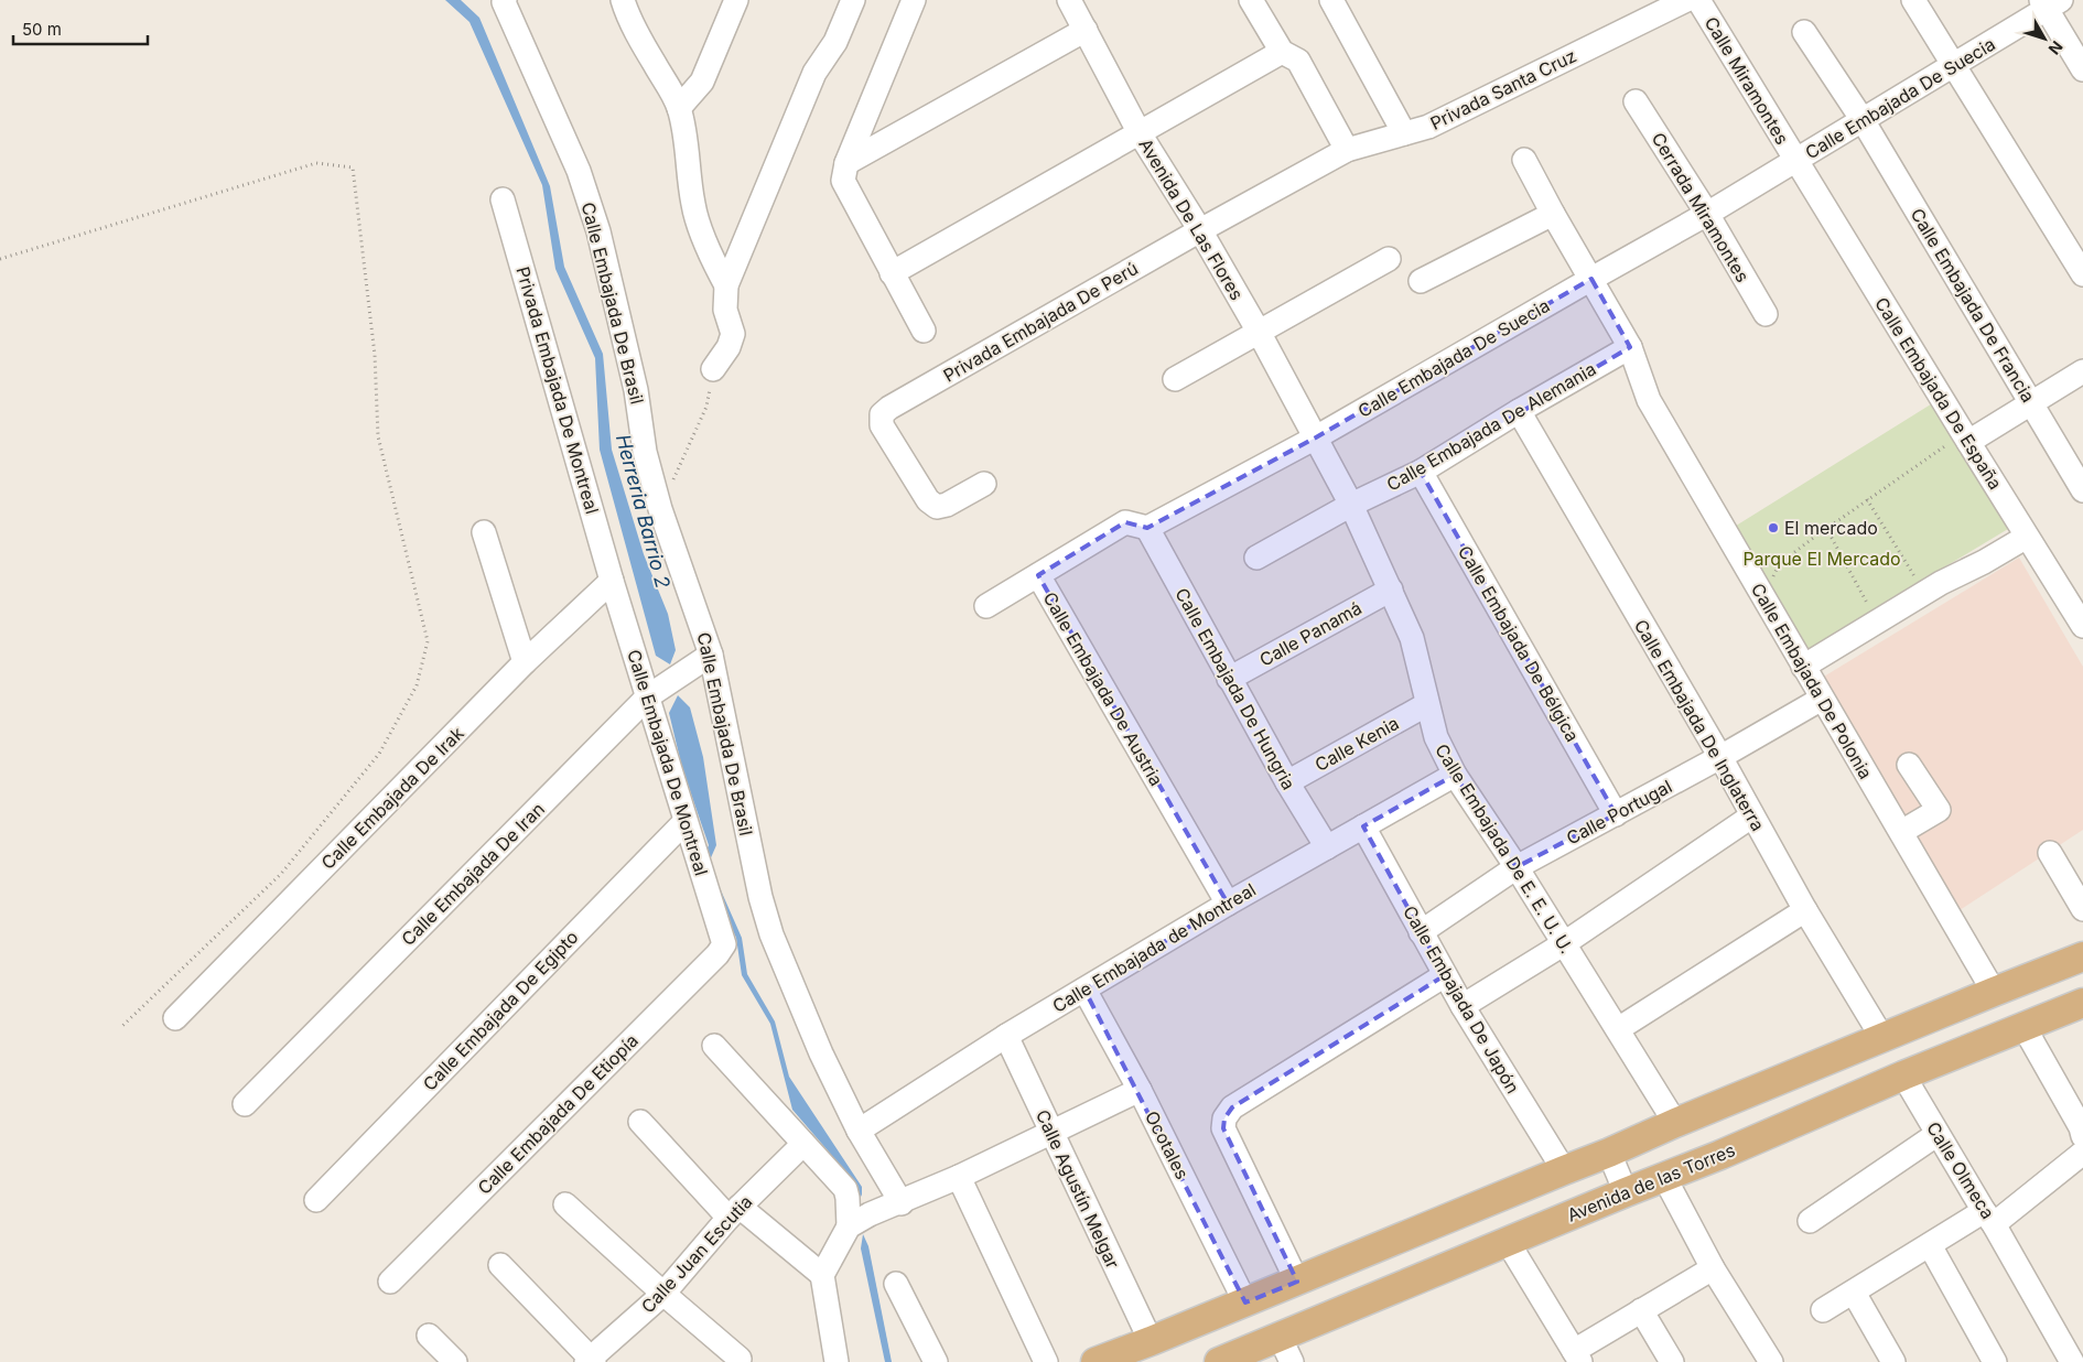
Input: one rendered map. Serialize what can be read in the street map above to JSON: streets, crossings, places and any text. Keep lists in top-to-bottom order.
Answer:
{
  "streets": {
    "main road": ["Avenida de las Torres"],
    "street": [
      "Calle Miramontes",
      "Privada Santa Cruz",
      "Calle Embajada De Suecia",
      "Cerrada Miramontes",
      "Avenida De Las Flores",
      "Calle Embajada De Brasil",
      "Calle Embajada De Francia",
      "Privada Embajada De Perú",
      "Privada Embajada De Montreal",
      "Calle Embajada De España",
      "Calle Embajada De Alemania",
      "Calle Panamá",
      "Calle Embajada De Bélgica",
      "Calle Embajada De Polonia",
      "Calle Embajada De Austria",
      "Calle Embajada De Hungria",
      "Calle Embajada De Inglaterra",
      "Calle Kenia",
      "Calle Embajada De Montreal",
      "Calle Embajada De Irak",
      "Calle Portugal",
      "Calle Embajada De E. E. U. U.",
      "Calle Embajada De Iran",
      "Calle Embajada de Montreal",
      "Calle Embajada De Japón",
      "Calle Embajada De Egipto",
      "Calle Embajada De Etiopía",
      "Ocotales",
      "Calle Olmeca",
      "Calle Agustín Melgar",
      "Calle Juan Escutia"
    ]
  },
  "crossings": [
    ["Calle Miramontes", "Calle Embajada De Suecia"],
    ["Calle Miramontes", "Calle Embajada De España"],
    ["Privada Santa Cruz", "Avenida De Las Flores"],
    ["Privada Santa Cruz", "Privada Embajada De Perú"],
    ["Calle Embajada De Suecia", "Cerrada Miramontes"],
    ["Calle Embajada De Suecia", "Avenida De Las Flores"],
    ["Calle Embajada De Suecia", "Calle Embajada De Francia"],
    ["Calle Embajada De Suecia", "Calle Embajada De España"],
    ["Calle Embajada De Suecia", "Calle Embajada De Polonia"],
    ["Calle Embajada De Suecia", "Calle Embajada De E. E. U. U."],
    ["Avenida De Las Flores", "Privada Embajada De Perú"],
    ["Avenida De Las Flores", "Calle Embajada De E. E. U. U."],
    ["Calle Embajada De Brasil", "Calle Embajada De Iran"],
    ["Calle Embajada De Brasil", "Calle Embajada de Montreal"],
    ["Privada Embajada De Montreal", "Calle Embajada De Montreal"],
    ["Privada Embajada De Montreal", "Calle Embajada De Irak"],
    ["Calle Embajada De Alemania", "Calle Embajada De Bélgica"],
    ["Calle Embajada De Alemania", "Calle Embajada De Polonia"],
    ["Calle Embajada De Alemania", "Calle Embajada De Inglaterra"],
    ["Calle Embajada De Alemania", "Calle Embajada De E. E. U. U."],
    ["Calle Panamá", "Calle Embajada De Hungria"],
    ["Calle Panamá", "Calle Embajada De E. E. U. U."],
    ["Calle Embajada De Bélgica", "Calle Portugal"],
    ["Calle Embajada De Polonia", "Calle Portugal"],
    ["Calle Embajada De Austria", "Calle Embajada De Hungria"],
    ["Calle Embajada De Austria", "Calle Embajada de Montreal"],
    ["Calle Embajada De Hungria", "Calle Kenia"],
    ["Calle Embajada De Hungria", "Calle Embajada de Montreal"],
    ["Calle Embajada De Inglaterra", "Calle Portugal"],
    ["Calle Kenia", "Calle Embajada De E. E. U. U."],
    ["Calle Embajada De Montreal", "Calle Embajada De Irak"],
    ["Calle Embajada De Montreal", "Calle Embajada De Iran"],
    ["Calle Embajada De Montreal", "Calle Embajada De Egipto"],
    ["Calle Embajada De Montreal", "Calle Embajada De Etiopía"],
    ["Calle Portugal", "Calle Embajada De E. E. U. U."],
    ["Calle Portugal", "Calle Embajada De Japón"],
    ["Calle Embajada De E. E. U. U.", "Calle Embajada de Montreal"],
    ["Calle Embajada de Montreal", "Calle Embajada De Japón"],
    ["Calle Embajada de Montreal", "Ocotales"],
    ["Calle Embajada de Montreal", "Calle Agustín Melgar"],
    ["Calle Olmeca", "Avenida de las Torres"]
  ],
  "water": ["Herreria Barrio 2"],
  "parks": ["Parque El Mercado"],
  "places": ["El mercado"],
  "scale_bar": "50 m",
  "north": "bottom right"
}
